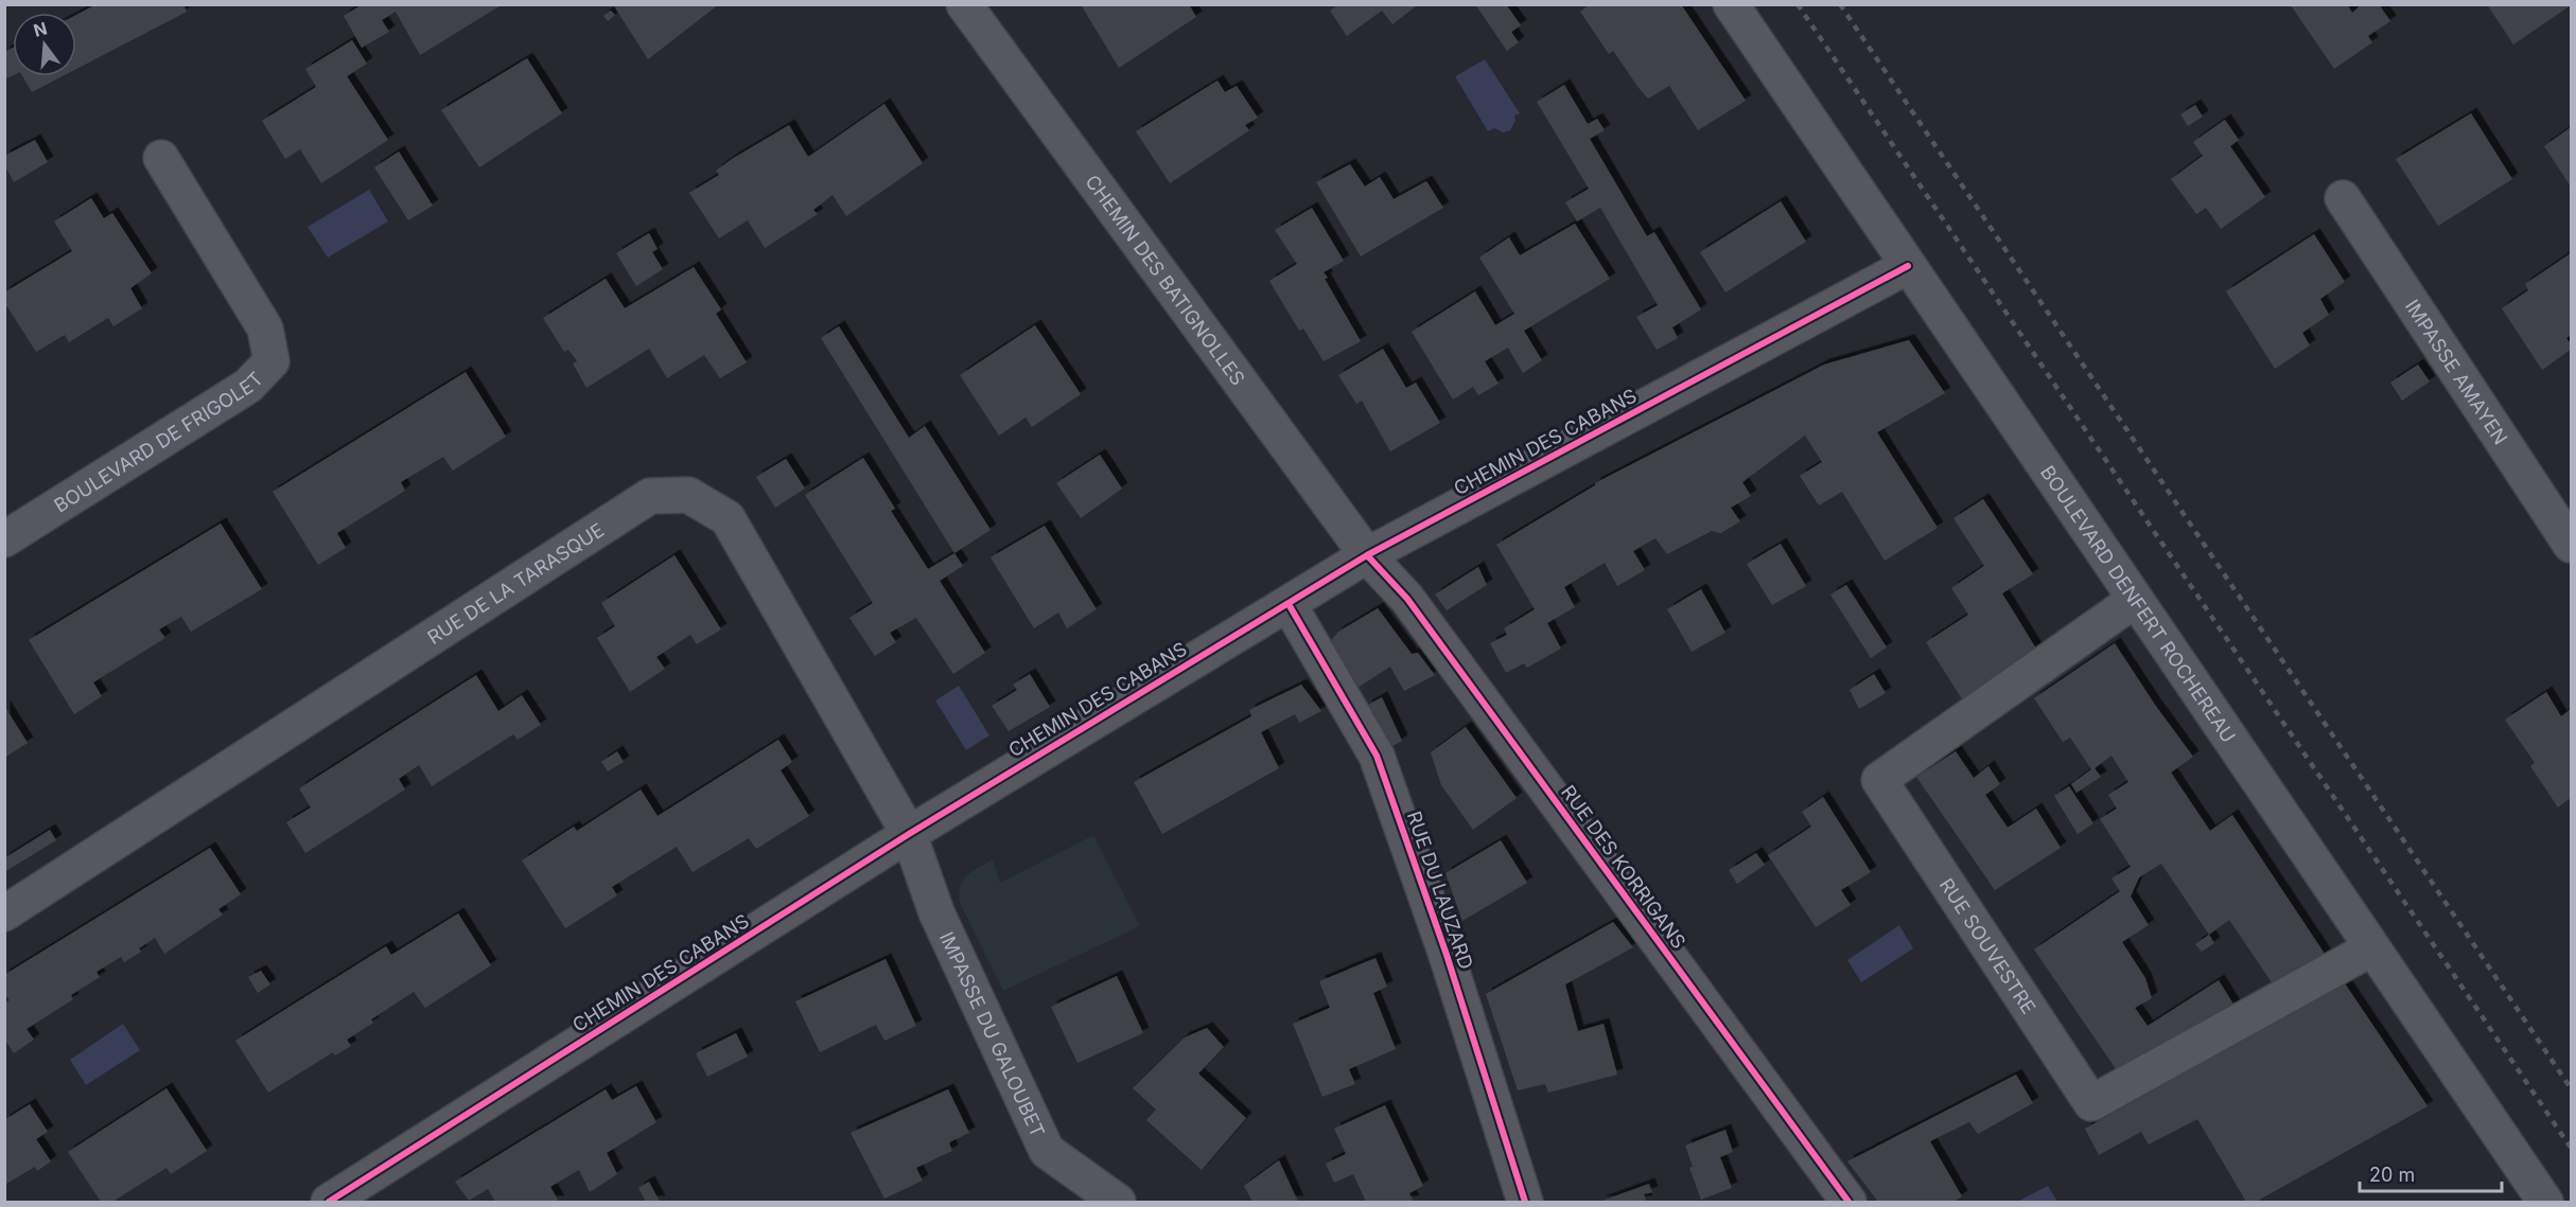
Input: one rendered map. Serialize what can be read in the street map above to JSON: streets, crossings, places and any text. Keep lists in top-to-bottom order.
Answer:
{
  "streets": {
    "street": [
      "CHEMIN DES BATIGNOLLES",
      "IMPASSE AMAYEN",
      "BOULEVARD DE FRIGOLET",
      "CHEMIN DES CABANS",
      "RUE DE LA TARASQUE",
      "BOULEVARD DENFERT ROCHEREAU",
      "RUE DES KORRIGANS",
      "RUE DU LAUZARD",
      "RUE SOUVESTRE",
      "IMPASSE DU GALOUBET"
    ]
  },
  "crossings": [
    ["CHEMIN DES BATIGNOLLES", "CHEMIN DES CABANS"],
    ["CHEMIN DES BATIGNOLLES", "RUE DES KORRIGANS"],
    ["CHEMIN DES CABANS", "RUE DE LA TARASQUE"],
    ["CHEMIN DES CABANS", "BOULEVARD DENFERT ROCHEREAU"],
    ["CHEMIN DES CABANS", "RUE DES KORRIGANS"],
    ["CHEMIN DES CABANS", "RUE DU LAUZARD"],
    ["CHEMIN DES CABANS", "IMPASSE DU GALOUBET"],
    ["RUE DE LA TARASQUE", "IMPASSE DU GALOUBET"],
    ["BOULEVARD DENFERT ROCHEREAU", "RUE SOUVESTRE"]
  ],
  "scale_bar": "20 m",
  "north": "top"
}
